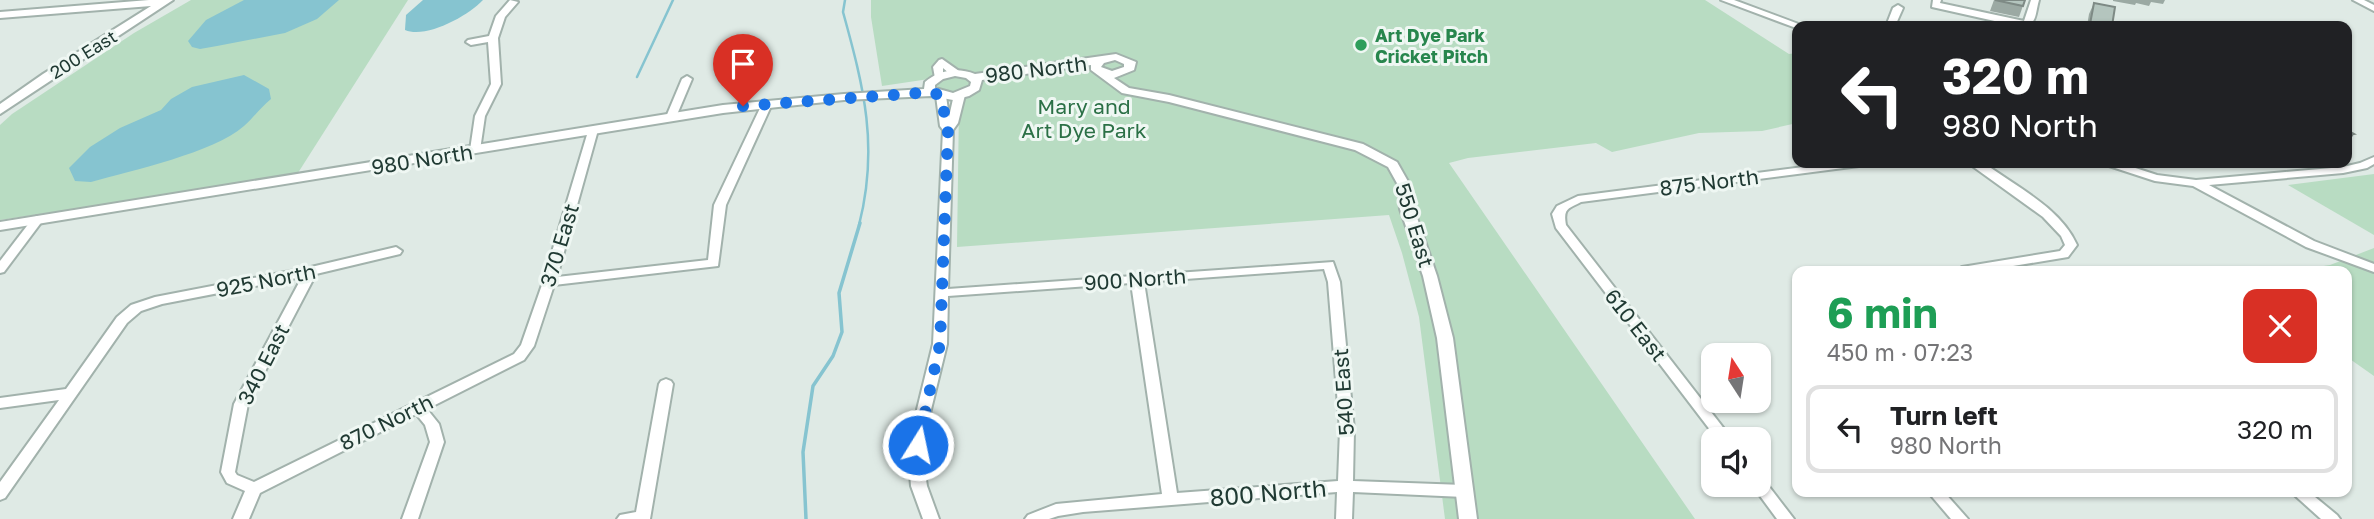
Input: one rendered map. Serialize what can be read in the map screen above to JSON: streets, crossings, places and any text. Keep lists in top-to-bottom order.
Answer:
{
  "streets": {
    "street": [
      "200 East",
      "980 North",
      "875 North",
      "550 East",
      "370 East",
      "900 North",
      "925 North",
      "610 East",
      "340 East",
      "540 East",
      "870 North",
      "800 North"
    ]
  },
  "crossings": [
    ["980 North", "550 East"],
    ["980 North", "370 East"],
    ["875 North", "610 East"],
    ["550 East", "800 North"],
    ["370 East", "870 North"],
    ["900 North", "540 East"],
    ["925 North", "340 East"],
    ["340 East", "870 North"],
    ["540 East", "800 North"]
  ],
  "parks": ["Mary and Art Dye Park"],
  "places": ["Art Dye Park Cricket Pitch"],
  "north": "top",
  "page": {
    "turn": ["320 m", "980 North"],
    "heading": ["6 min", "450 m · 07:23"],
    "list": [
      {
        "name": "Turn left",
        "note": "980 North",
        "value": "320 m"
      }
    ]
  }
}
